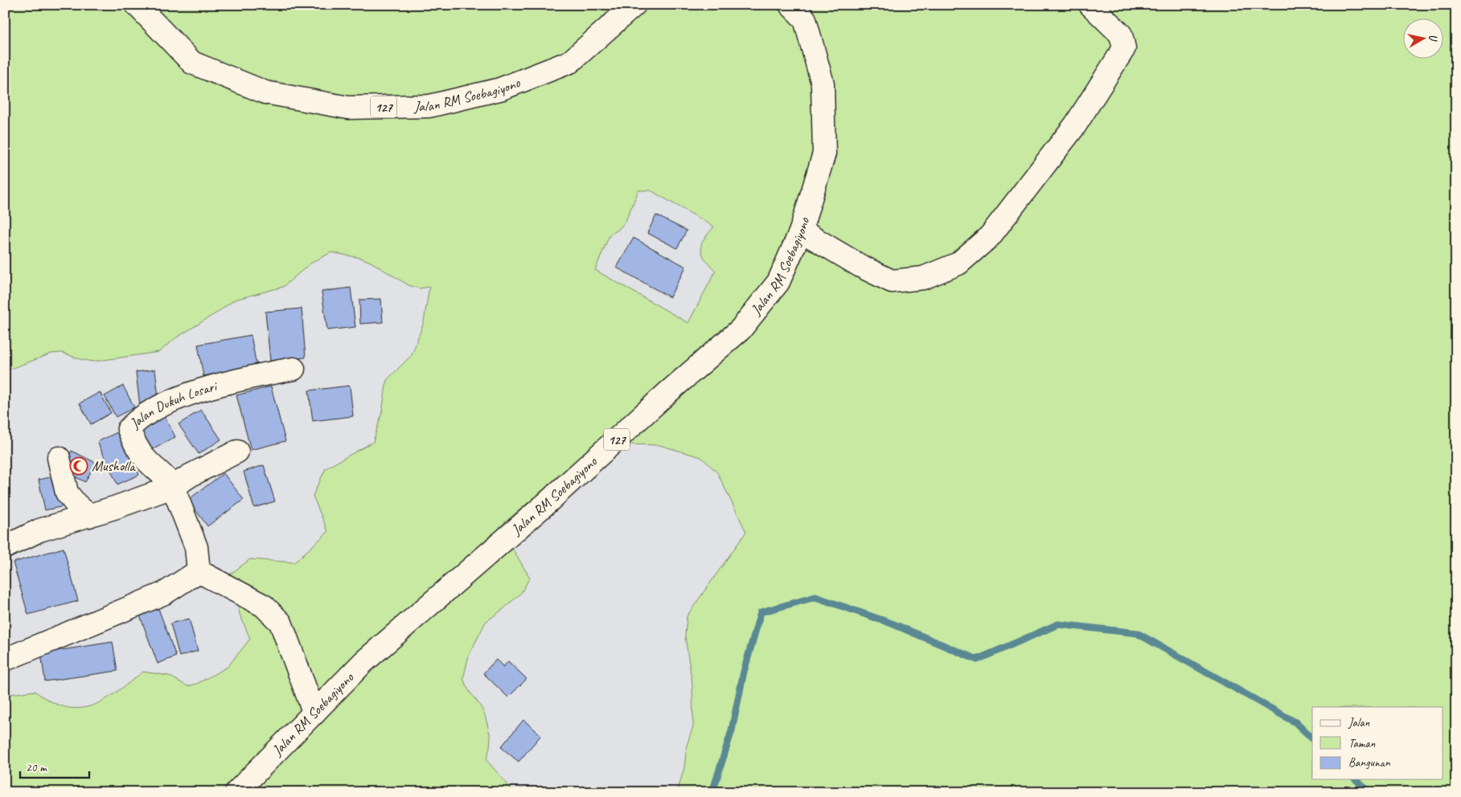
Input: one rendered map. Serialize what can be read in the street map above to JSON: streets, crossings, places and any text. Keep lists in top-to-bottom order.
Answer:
{
  "streets": {
    "main road": ["Jalan RM Soebagiyono", "127", "Jalan Dukuh Losari"]
  },
  "places": {
    "mosque": ["Musholla"]
  },
  "legend": ["Jalan", "Taman", "Bangunan"],
  "scale_bar": "20 m",
  "north": "right"
}
